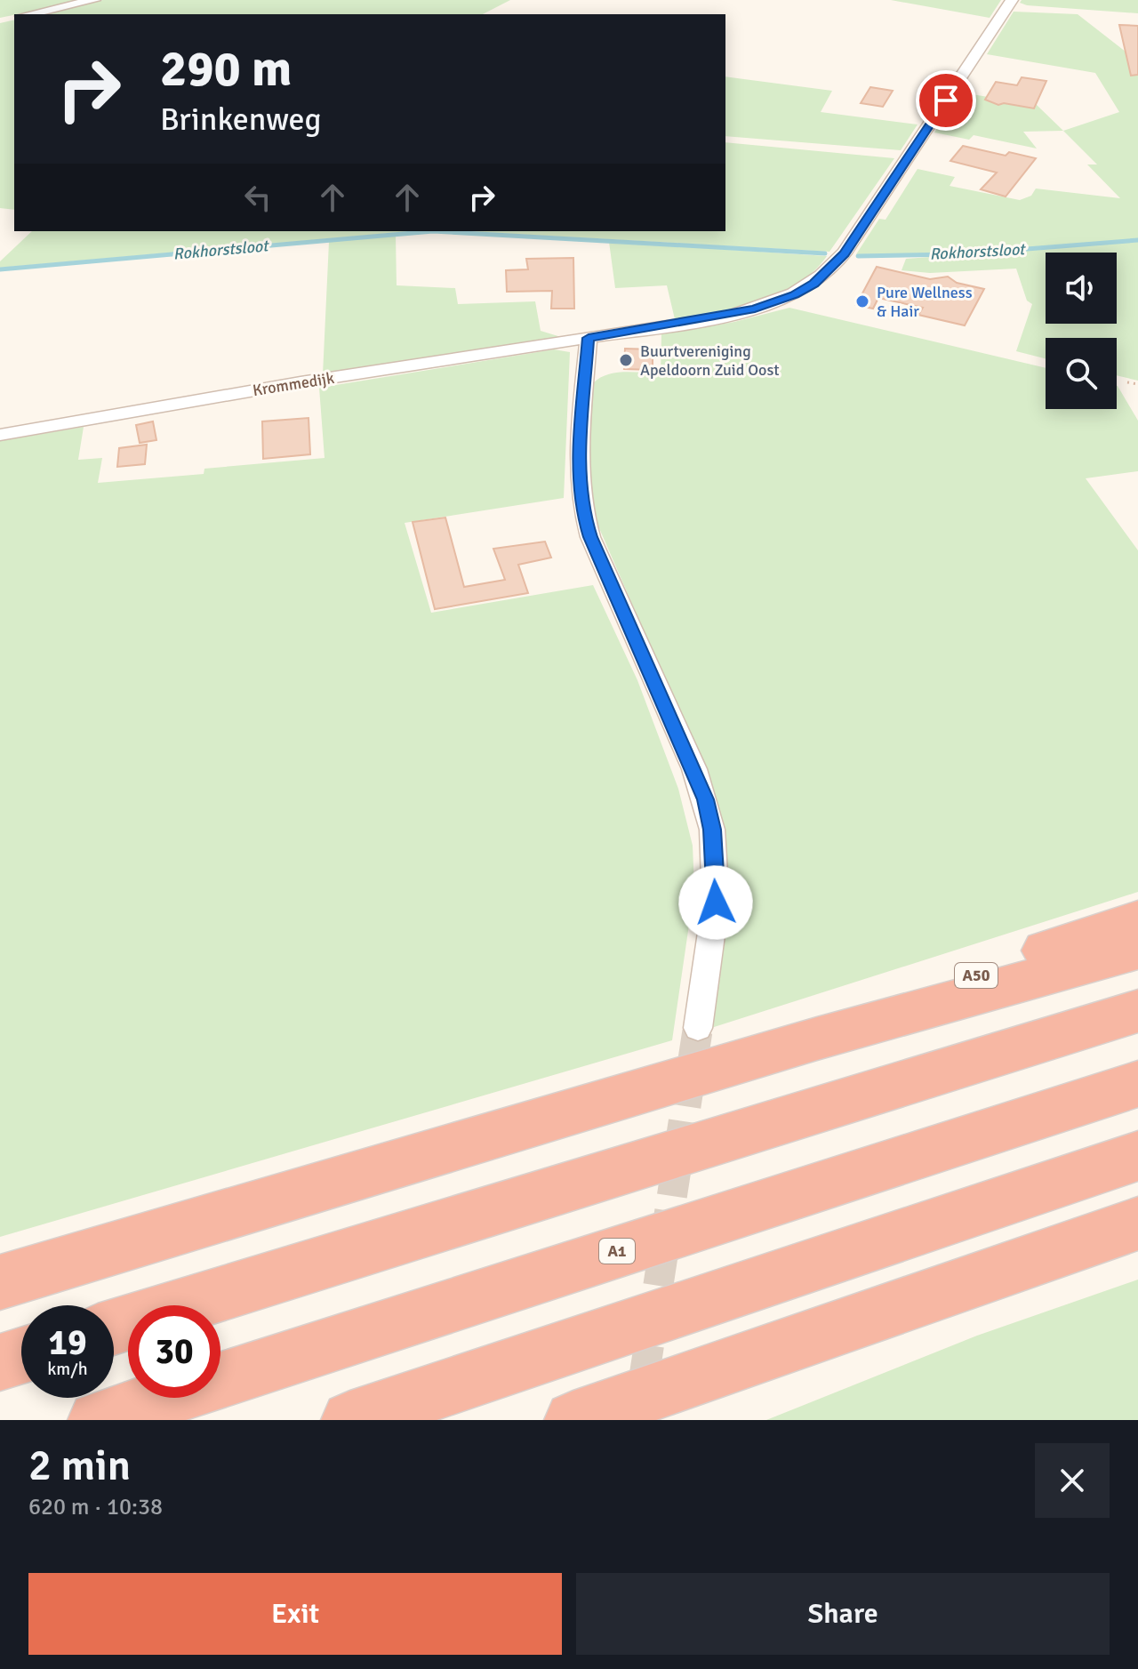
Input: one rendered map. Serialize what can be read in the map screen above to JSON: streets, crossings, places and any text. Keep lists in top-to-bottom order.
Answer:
{
  "streets": {
    "highway": ["A50", "A1"],
    "street": ["Krommedijk"]
  },
  "water": ["Rokhorstsloot"],
  "places": ["Pure Wellness & Hair", "Buurtvereniging Apeldoorn Zuid Oost"],
  "page": {
    "turn": ["290 m", "Brinkenweg"],
    "speed": "19 km/h",
    "limit": "30",
    "heading": ["2 min", "620 m · 10:38"],
    "buttons": ["Exit", "Share"]
  }
}
